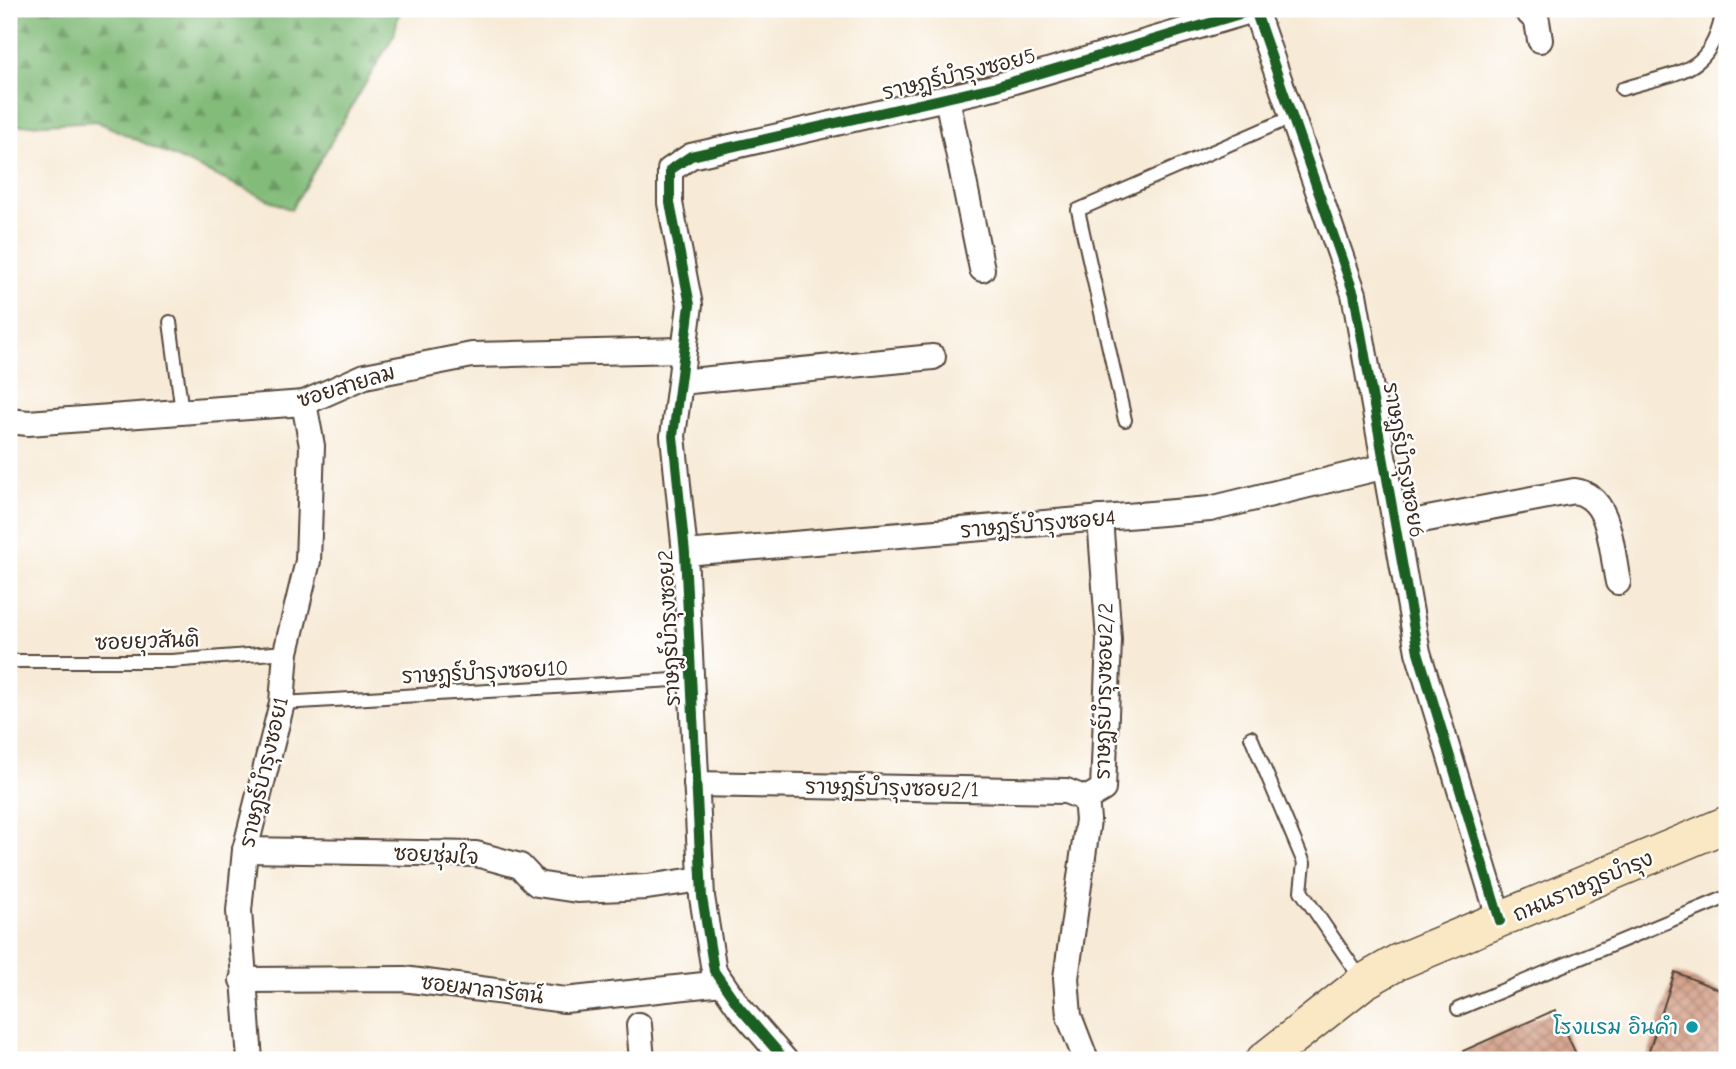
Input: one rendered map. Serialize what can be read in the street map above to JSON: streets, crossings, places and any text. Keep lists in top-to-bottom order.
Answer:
{
  "streets": {
    "street": [
      "ราษฎร์บำรุงซอย5",
      "ซอยสายลม",
      "ราษฎร์บำรุงซอย6",
      "ราษฎร์บำรุงซอย4",
      "ราษฎร์บำรุงซอย2",
      "ราษฎร์บำรุงซอย2/2",
      "ราษฎร์บำรุงซอย1",
      "ราษฎร์บำรุงซอย2/1",
      "ซอยชุ่มใจ",
      "ถนนราษฎรบำรุง",
      "ซอยมาลารัตน์"
    ],
    "lane": ["ซอยยุวสันติ", "ราษฎร์บำรุงซอย10"]
  },
  "crossings": [
    ["ราษฎร์บำรุงซอย5", "ราษฎร์บำรุงซอย6"],
    ["ราษฎร์บำรุงซอย5", "ราษฎร์บำรุงซอย2"],
    ["ซอยสายลม", "ราษฎร์บำรุงซอย2"],
    ["ซอยสายลม", "ราษฎร์บำรุงซอย1"],
    ["ราษฎร์บำรุงซอย6", "ราษฎร์บำรุงซอย4"],
    ["ราษฎร์บำรุงซอย6", "ถนนราษฎรบำรุง"],
    ["ราษฎร์บำรุงซอย4", "ราษฎร์บำรุงซอย2"],
    ["ราษฎร์บำรุงซอย4", "ราษฎร์บำรุงซอย2/2"],
    ["ราษฎร์บำรุงซอย2", "ราษฎร์บำรุงซอย10"],
    ["ราษฎร์บำรุงซอย2", "ราษฎร์บำรุงซอย2/1"],
    ["ราษฎร์บำรุงซอย2", "ซอยชุ่มใจ"],
    ["ราษฎร์บำรุงซอย2", "ซอยมาลารัตน์"],
    ["ซอยยุวสันติ", "ราษฎร์บำรุงซอย1"],
    ["ราษฎร์บำรุงซอย10", "ราษฎร์บำรุงซอย1"],
    ["ราษฎร์บำรุงซอย2/2", "ราษฎร์บำรุงซอย2/1"],
    ["ราษฎร์บำรุงซอย1", "ซอยชุ่มใจ"],
    ["ราษฎร์บำรุงซอย1", "ซอยมาลารัตน์"]
  ],
  "places": ["โรงแรม อินคำ"]
}
